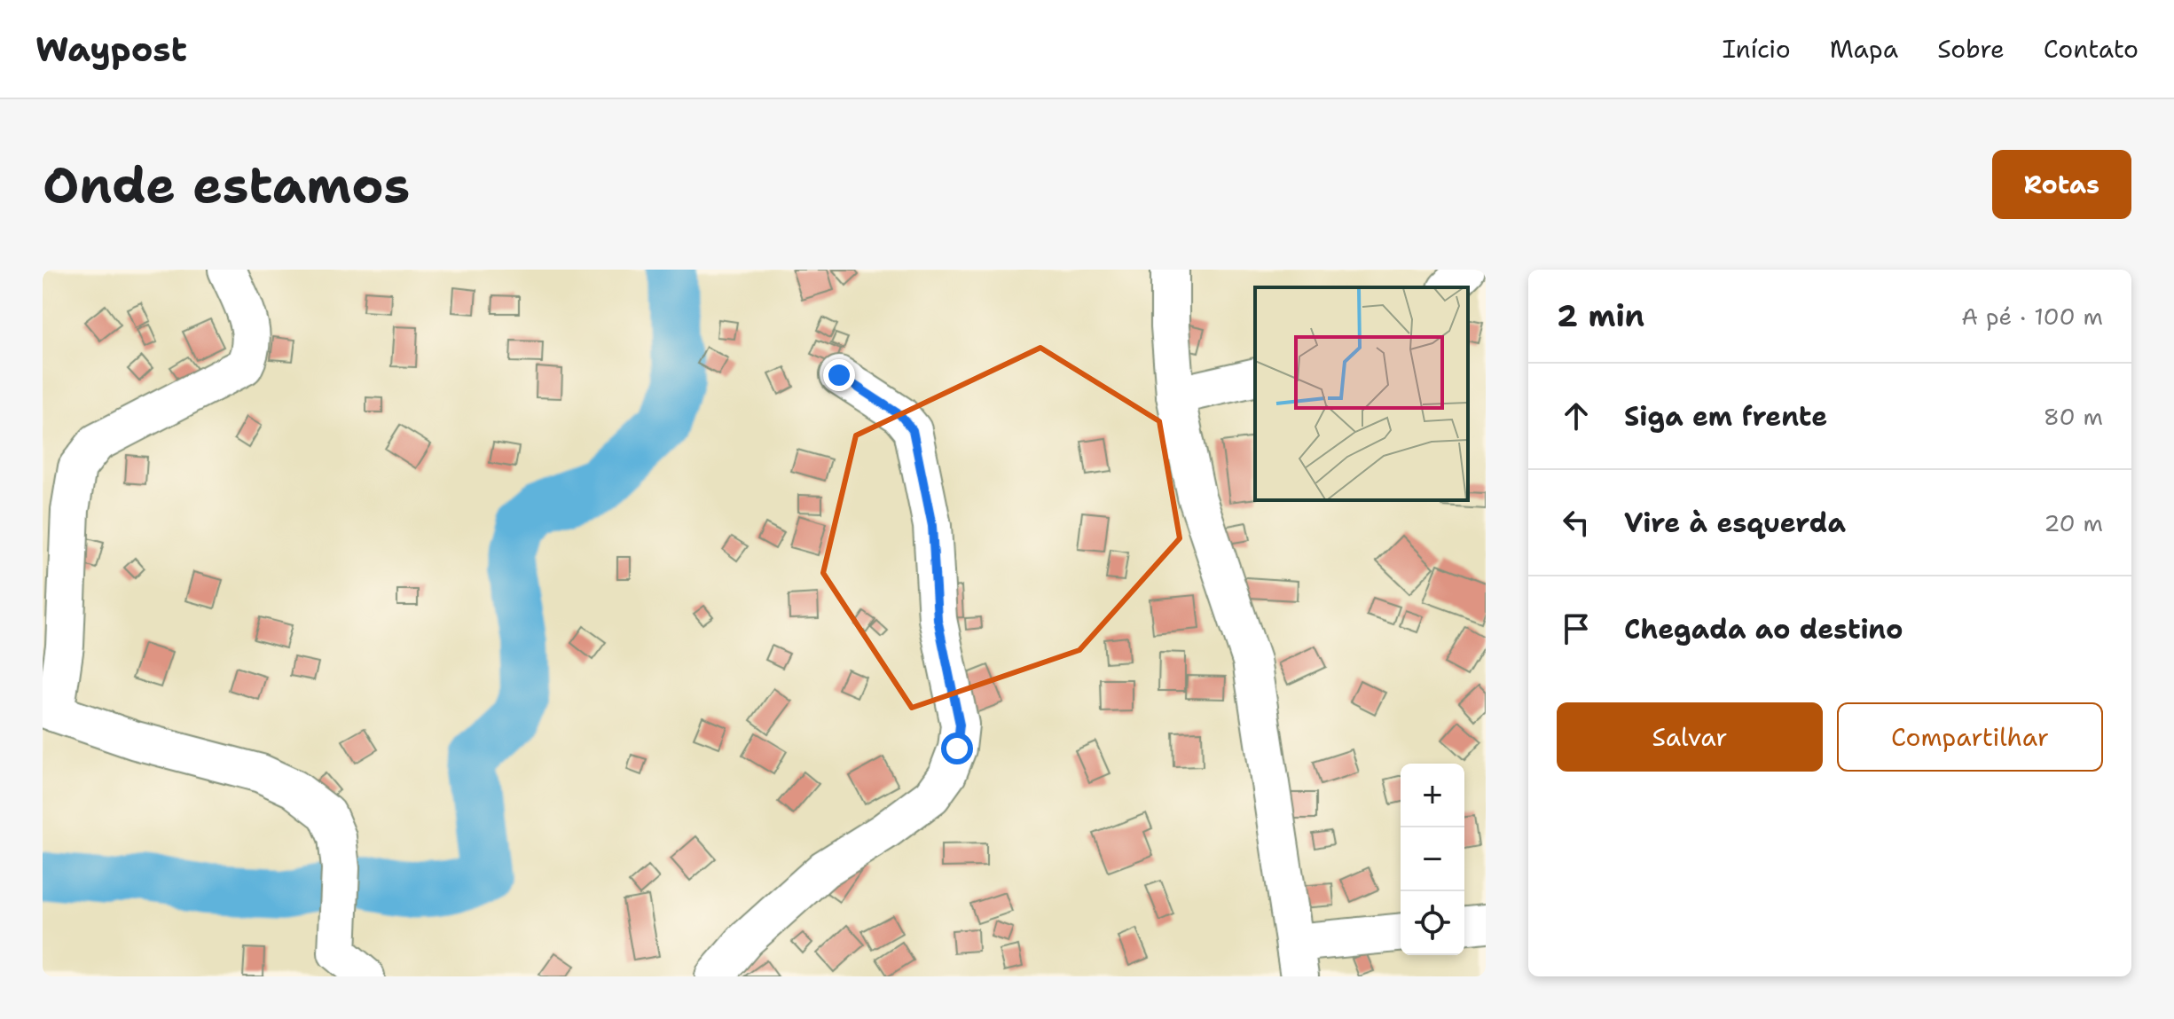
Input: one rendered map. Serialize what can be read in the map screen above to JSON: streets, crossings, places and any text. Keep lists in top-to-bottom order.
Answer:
{
  "page": {
    "header": "Waypost",
    "nav": [
      "Início",
      "Mapa",
      "Sobre",
      "Contato"
    ],
    "buttons": [
      "Rotas",
      ["Salvar", "Compartilhar"]
    ],
    "title": "Onde estamos",
    "heading": ["2 min", "A pé · 100 m"],
    "list": [
      ["Siga em frente", "80 m"],
      ["Vire à esquerda", "20 m"],
      "Chegada ao destino"
    ],
    "map_buttons": ["+", "−"]
  }
}
